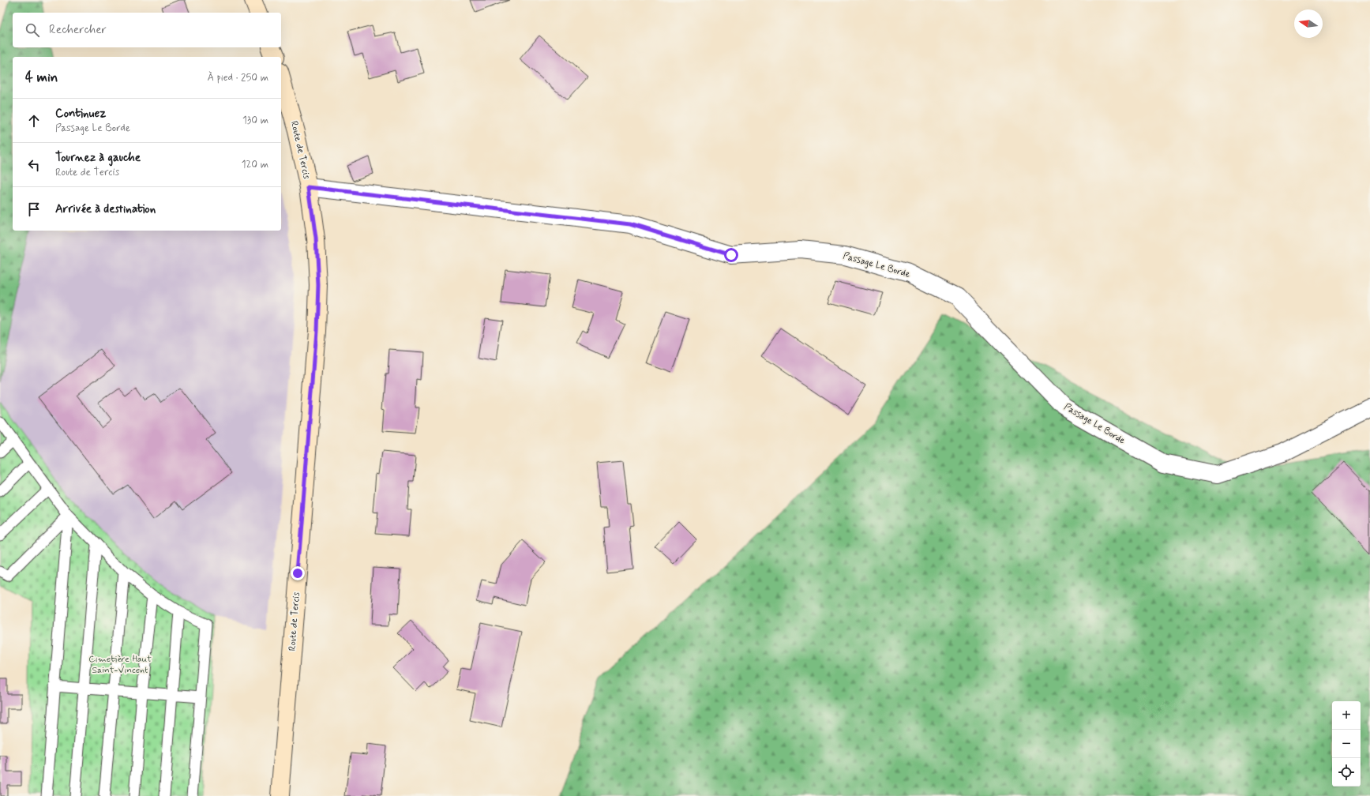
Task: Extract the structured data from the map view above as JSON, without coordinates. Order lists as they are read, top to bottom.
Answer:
{
  "streets": {
    "main road": ["Route de Tercis"],
    "street": ["Passage Le Borde"]
  },
  "crossings": [
    ["Route de Tercis", "Passage Le Borde"]
  ],
  "parks": ["Cimetière Haut Saint-Vincent"],
  "north": "left",
  "page": {
    "search": "Rechercher",
    "heading": ["4 min", "À pied · 250 m"],
    "list": [
      ["Continuez", "Passage Le Borde", "130 m"],
      ["Tournez à gauche", "Route de Tercis", "120 m"],
      "Arrivée à destination"
    ],
    "map_buttons": ["+", "−"]
  }
}
